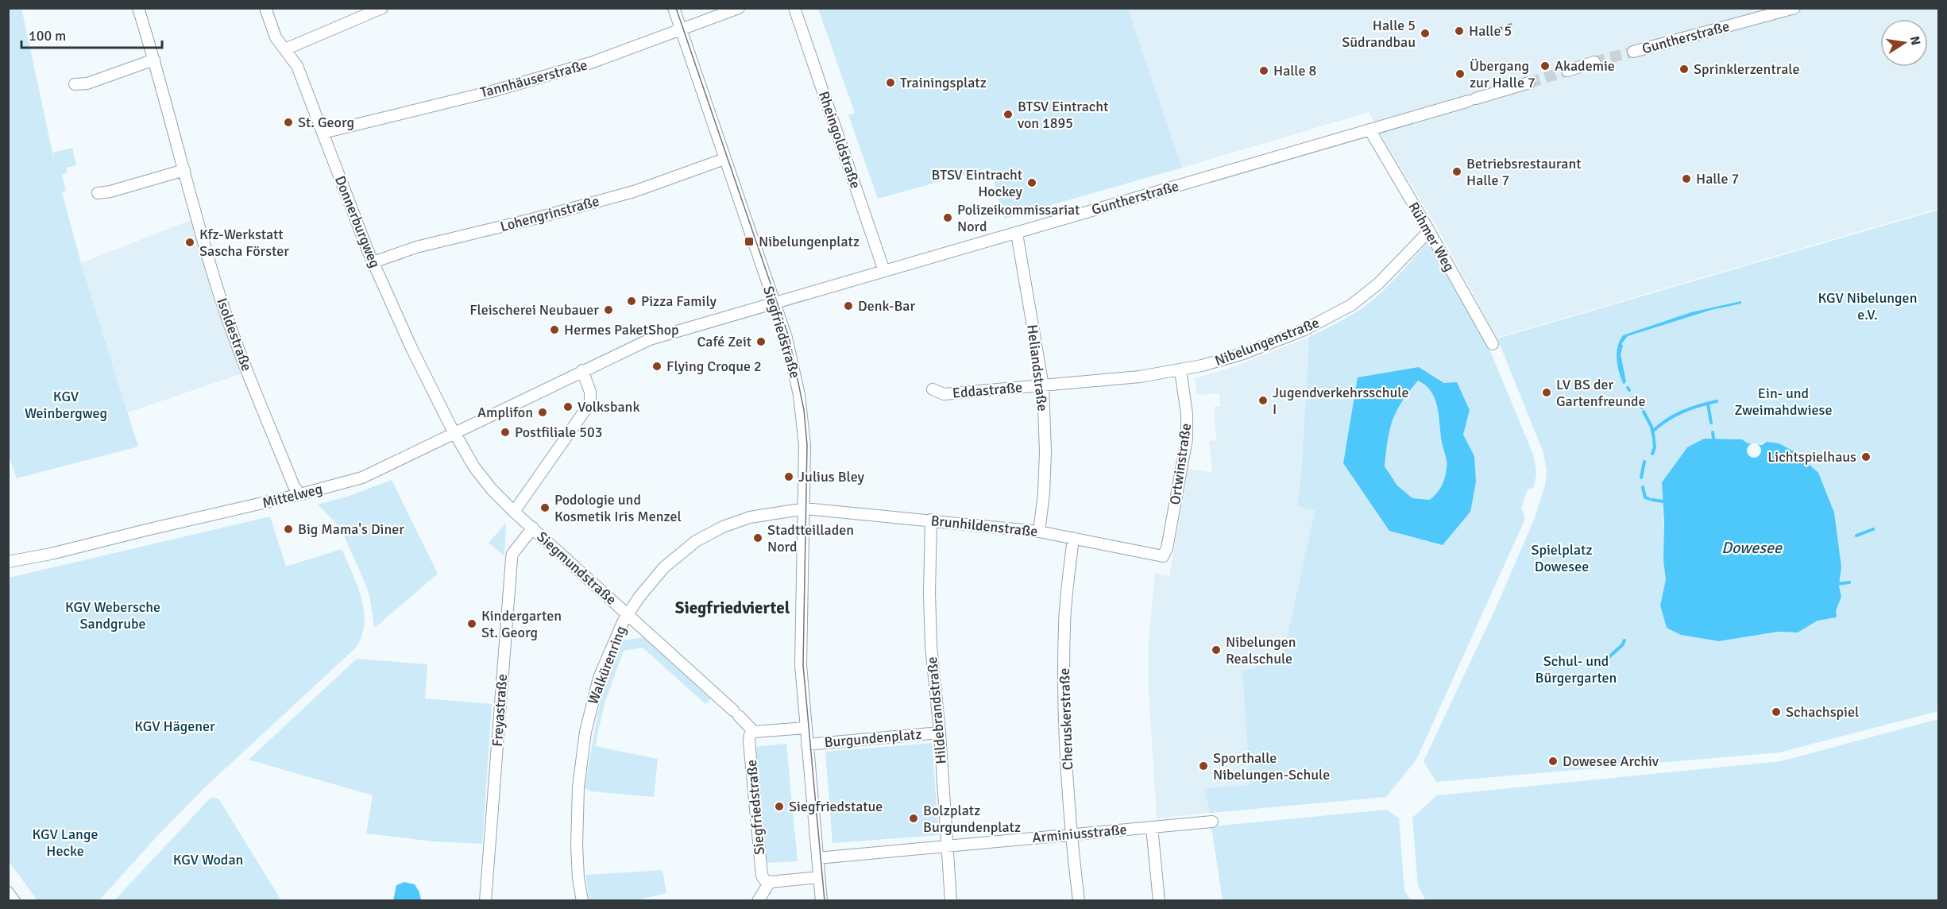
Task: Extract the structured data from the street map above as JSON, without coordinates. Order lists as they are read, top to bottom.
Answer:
{
  "streets": {
    "street": [
      "Guntherstraße",
      "Tannhäuserstraße",
      "Rheingoldstraße",
      "Lohengrinstraße",
      "Donnerburgweg",
      "Rühmer Weg",
      "Siegfriedstraße",
      "Isoldestraße",
      "Nibelungenstraße",
      "Heliandstraße",
      "Eddastraße",
      "Ortwinstraße",
      "Mittelweg",
      "Brunhildenstraße",
      "Siegmundstraße",
      "Walkürenring",
      "Freyastraße",
      "Hildebrandstraße",
      "Cheruskerstraße",
      "Burgundenplatz",
      "Arminiusstraße"
    ]
  },
  "crossings": [
    ["Guntherstraße", "Rheingoldstraße"],
    ["Guntherstraße", "Rühmer Weg"],
    ["Guntherstraße", "Siegfriedstraße"],
    ["Guntherstraße", "Heliandstraße"],
    ["Tannhäuserstraße", "Donnerburgweg"],
    ["Tannhäuserstraße", "Siegfriedstraße"],
    ["Lohengrinstraße", "Donnerburgweg"],
    ["Lohengrinstraße", "Siegfriedstraße"],
    ["Donnerburgweg", "Mittelweg"],
    ["Donnerburgweg", "Siegmundstraße"],
    ["Rühmer Weg", "Nibelungenstraße"],
    ["Siegfriedstraße", "Brunhildenstraße"],
    ["Siegfriedstraße", "Siegmundstraße"],
    ["Siegfriedstraße", "Walkürenring"],
    ["Siegfriedstraße", "Burgundenplatz"],
    ["Isoldestraße", "Mittelweg"],
    ["Nibelungenstraße", "Heliandstraße"],
    ["Nibelungenstraße", "Eddastraße"],
    ["Nibelungenstraße", "Ortwinstraße"],
    ["Heliandstraße", "Eddastraße"],
    ["Heliandstraße", "Brunhildenstraße"],
    ["Ortwinstraße", "Brunhildenstraße"],
    ["Mittelweg", "Siegmundstraße"],
    ["Brunhildenstraße", "Walkürenring"],
    ["Brunhildenstraße", "Hildebrandstraße"],
    ["Brunhildenstraße", "Cheruskerstraße"],
    ["Siegmundstraße", "Walkürenring"],
    ["Siegmundstraße", "Freyastraße"],
    ["Hildebrandstraße", "Burgundenplatz"],
    ["Hildebrandstraße", "Arminiusstraße"],
    ["Cheruskerstraße", "Arminiusstraße"]
  ],
  "districts": ["Siegfriedviertel"],
  "water": ["Dowesee"],
  "parks": [
    "KGV Nibelungen e.V.",
    "Ein- und Zweimahdwiese",
    "KGV Weinbergweg",
    "Spielplatz Dowesee",
    "KGV Webersche Sandgrube",
    "Schul- und Bürgergarten",
    "KGV Hägener",
    "KGV Lange Hecke",
    "KGV Wodan"
  ],
  "places": {
    "other": [
      "Halle 5",
      "Halle 5 Südrandbau",
      "Akademie",
      "Sprinklerzentrale",
      "Halle 8",
      "Übergang zur Halle 7",
      "Trainingsplatz",
      "BTSV Eintracht von 1895",
      "St. Georg",
      "Betriebsrestaurant Halle 7",
      "Halle 7",
      "BTSV Eintracht Hockey",
      "Polizeikommissariat Nord",
      "Kfz-Werkstatt Sascha Förster",
      "Pizza Family",
      "Denk-Bar",
      "Fleischerei Neubauer",
      "Hermes PaketShop",
      "Café Zeit",
      "Flying Croque 2",
      "LV BS der Gartenfreunde",
      "Jugendverkehrsschule I",
      "Volksbank",
      "Amplifon",
      "Postfiliale 503",
      "Lichtspielhaus",
      "Julius Bley",
      "Podologie und Kosmetik Iris Menzel",
      "Big Mama's Diner",
      "Stadtteilladen Nord",
      "Kindergarten St. Georg",
      "Nibelungen Realschule",
      "Schachspiel",
      "Dowesee Archiv",
      "Sporthalle Nibelungen-Schule",
      "Siegfriedstatue",
      "Bolzplatz Burgundenplatz"
    ],
    "transit": ["Nibelungenplatz"]
  },
  "scale_bar": "100 m",
  "north": "right"
}
